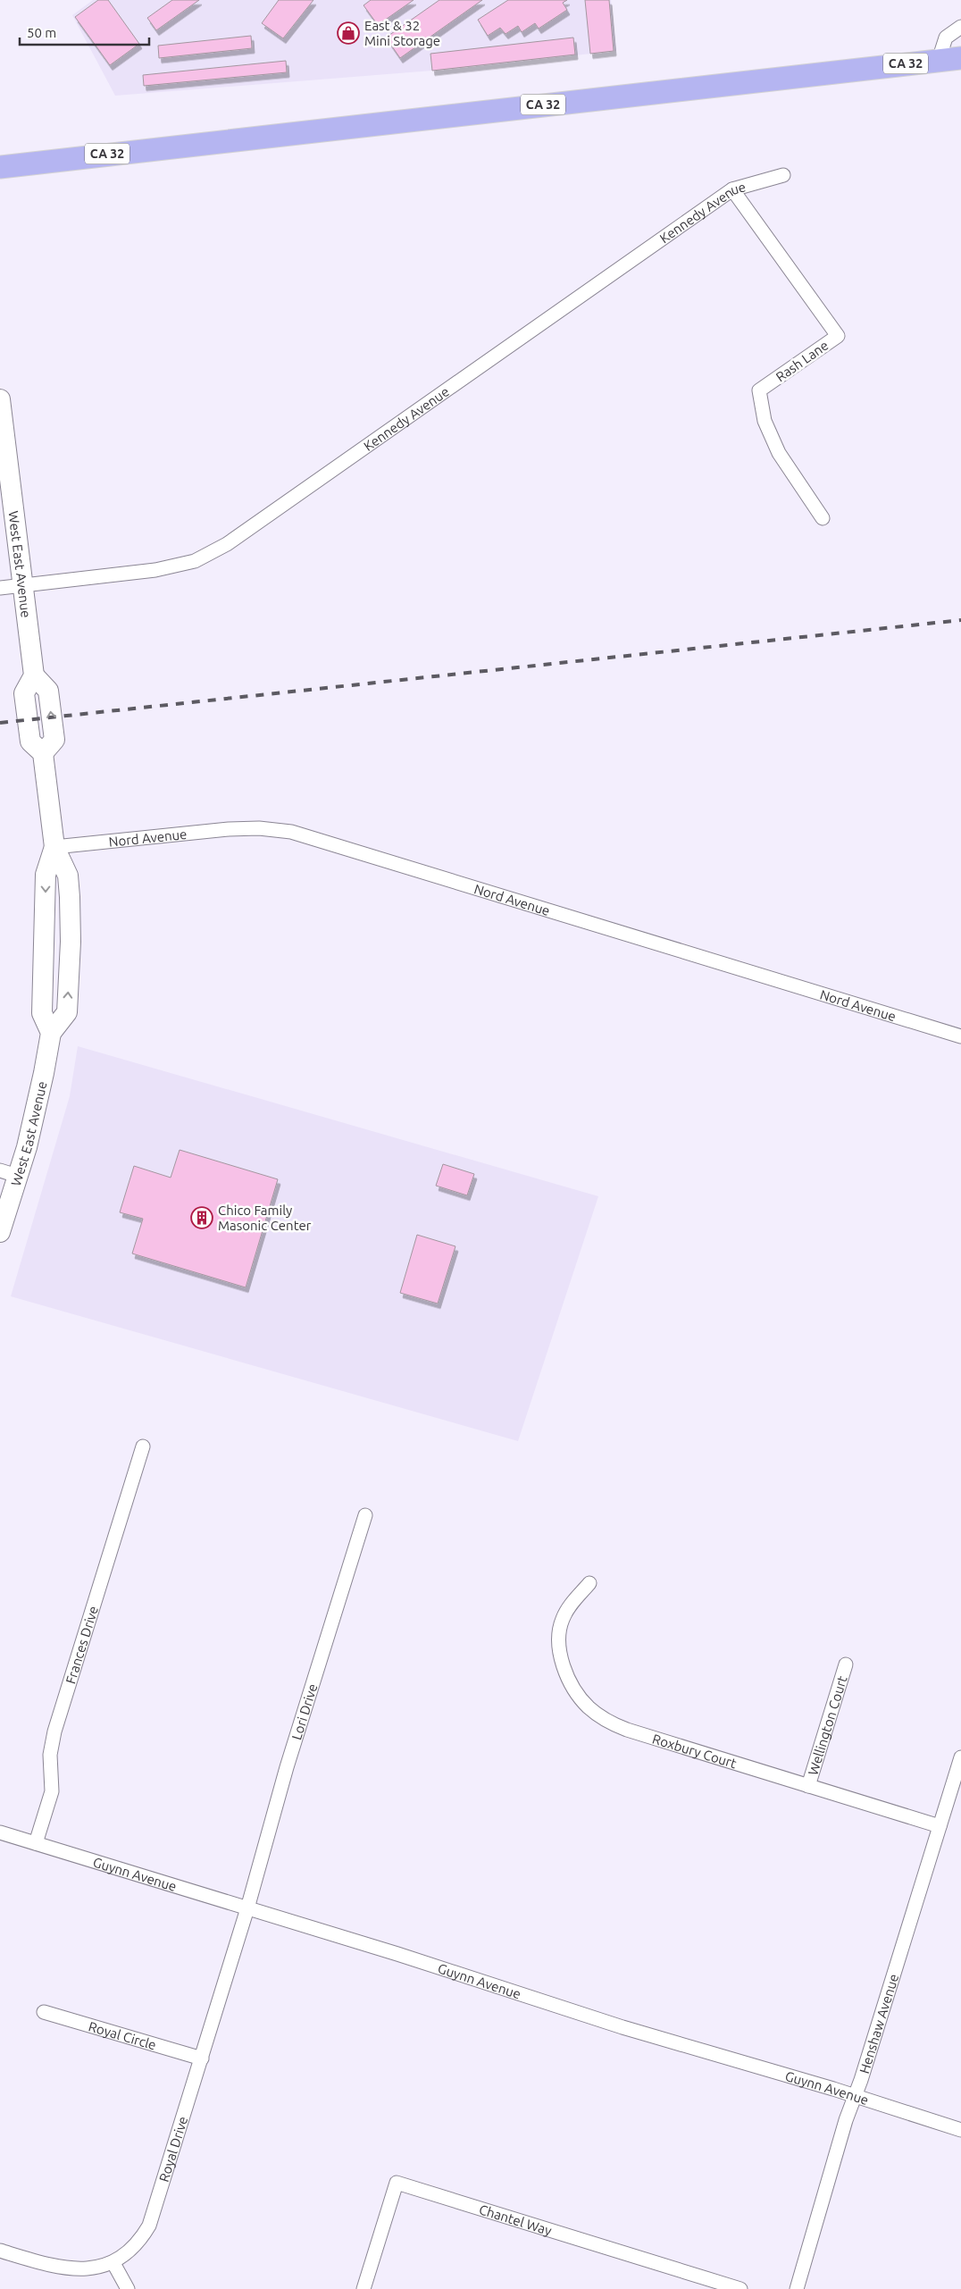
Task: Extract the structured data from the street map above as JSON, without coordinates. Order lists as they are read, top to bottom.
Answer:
{
  "streets": {
    "main road": ["CA 32", "West East Avenue"],
    "street": [
      "Kennedy Avenue",
      "Rash Lane",
      "Nord Avenue",
      "Frances Drive",
      "Lori Drive",
      "Wellington Court",
      "Roxbury Court",
      "Guynn Avenue",
      "Henshaw Avenue",
      "Royal Circle",
      "Royal Drive",
      "Chantel Way"
    ]
  },
  "crossings": [
    ["Kennedy Avenue", "Rash Lane"],
    ["Kennedy Avenue", "West East Avenue"],
    ["West East Avenue", "Nord Avenue"],
    ["Frances Drive", "Guynn Avenue"],
    ["Lori Drive", "Guynn Avenue"],
    ["Lori Drive", "Royal Drive"],
    ["Wellington Court", "Roxbury Court"],
    ["Roxbury Court", "Henshaw Avenue"],
    ["Guynn Avenue", "Henshaw Avenue"],
    ["Guynn Avenue", "Royal Drive"],
    ["Royal Circle", "Royal Drive"]
  ],
  "places": {
    "shop": ["East & 32 Mini Storage"],
    "building": ["Chico Family Masonic Center"]
  },
  "scale_bar": "50 m"
}
